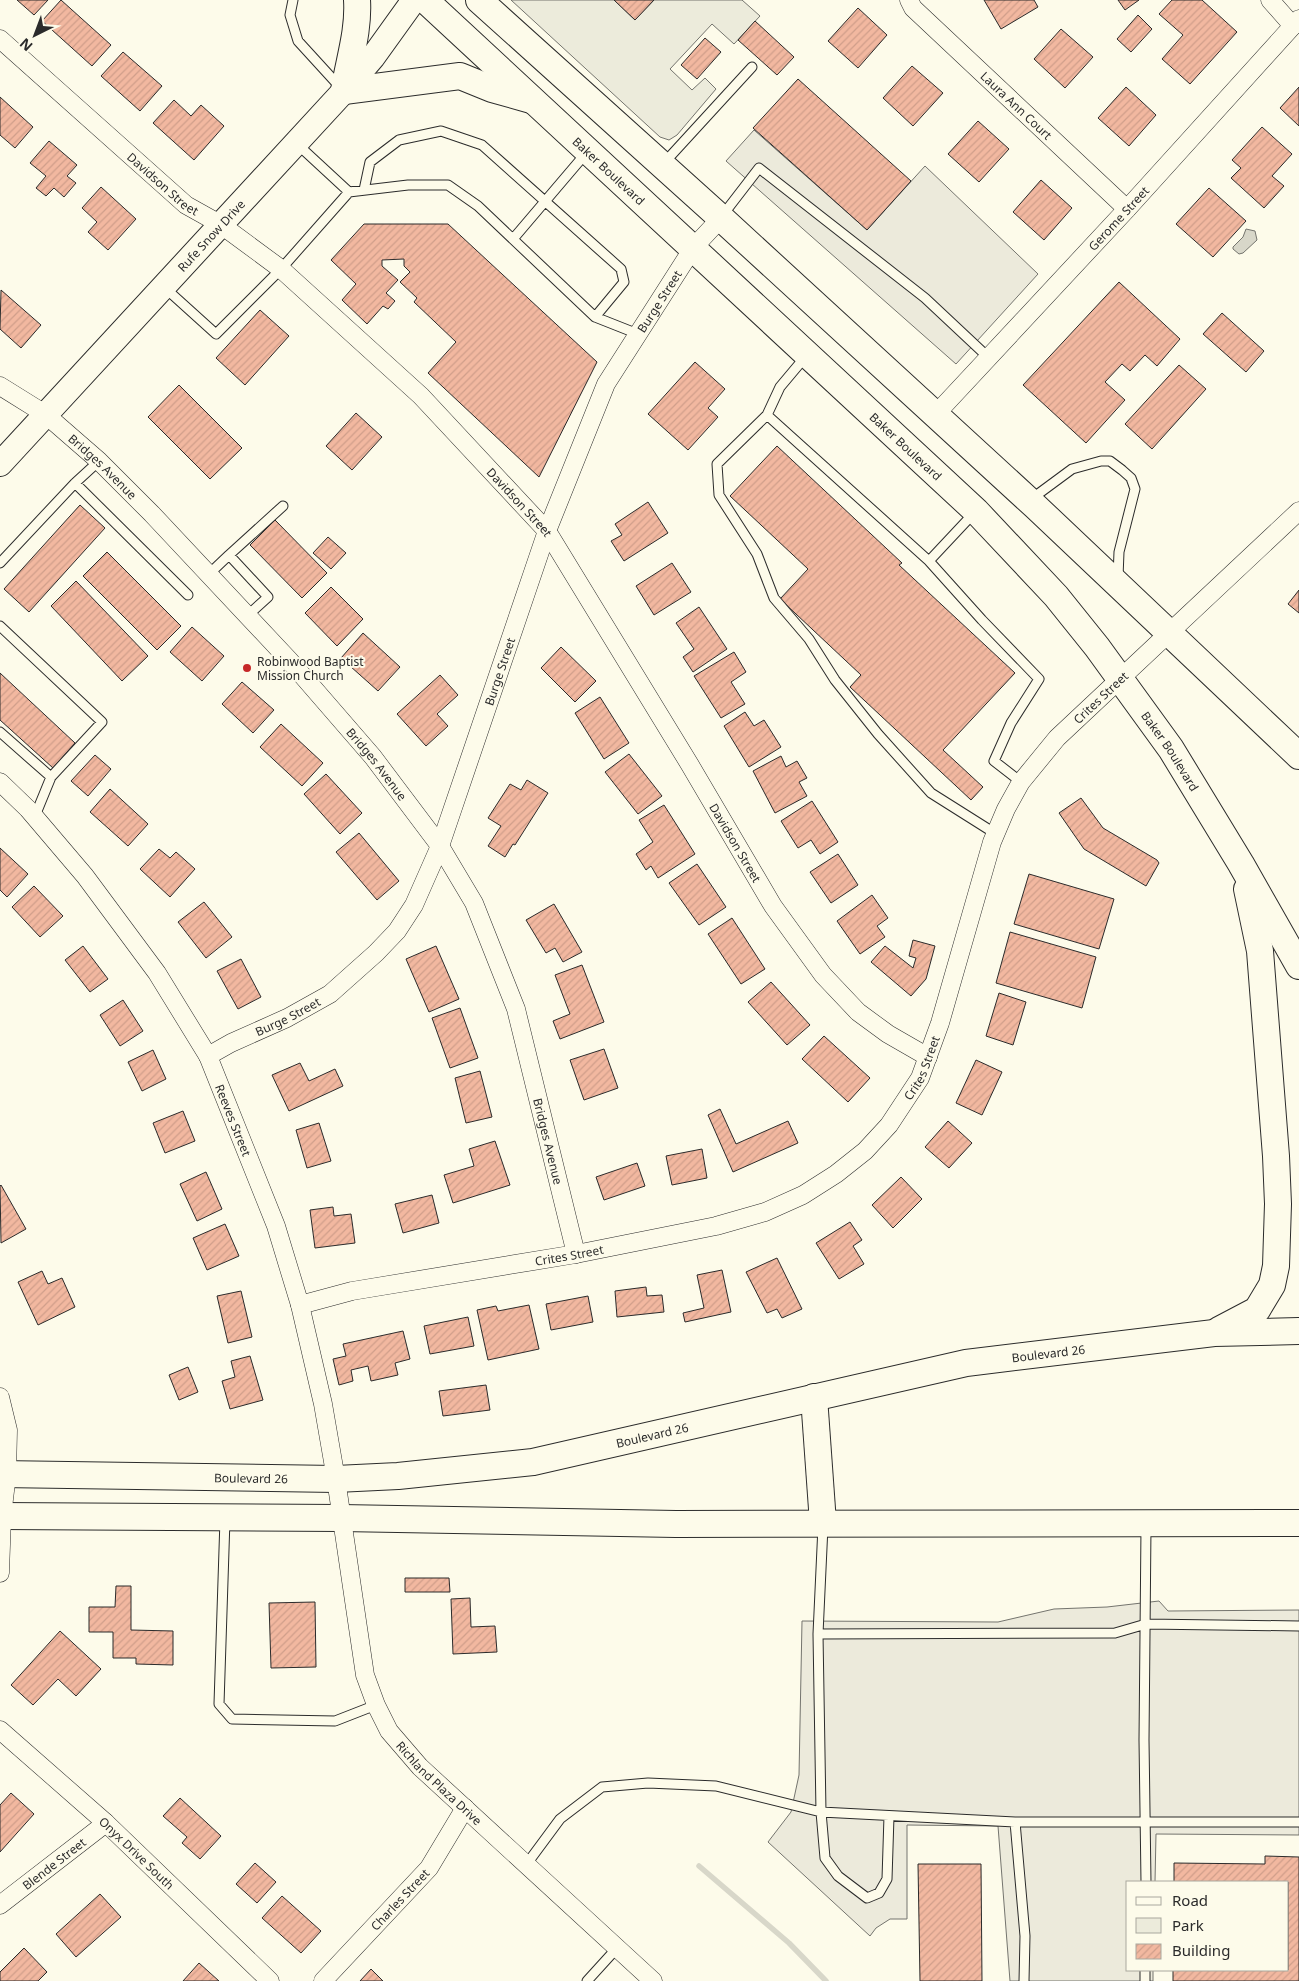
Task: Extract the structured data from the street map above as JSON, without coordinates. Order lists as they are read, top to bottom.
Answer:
{
  "streets": {
    "main road": ["Baker Boulevard", "Rufe Snow Drive", "Boulevard 26"],
    "street": [
      "Laura Ann Court",
      "Davidson Street",
      "Gerome Street",
      "Burge Street",
      "Bridges Avenue",
      "Crites Street",
      "Reeves Street",
      "Richland Plaza Drive",
      "Onyx Drive South",
      "Blende Street",
      "Charles Street"
    ]
  },
  "crossings": [
    ["Laura Ann Court", "Gerome Street"],
    ["Baker Boulevard", "Burge Street"],
    ["Baker Boulevard", "Crites Street"],
    ["Davidson Street", "Rufe Snow Drive"],
    ["Davidson Street", "Burge Street"],
    ["Davidson Street", "Crites Street"],
    ["Rufe Snow Drive", "Bridges Avenue"],
    ["Burge Street", "Bridges Avenue"],
    ["Burge Street", "Reeves Street"],
    ["Bridges Avenue", "Crites Street"],
    ["Crites Street", "Reeves Street"],
    ["Reeves Street", "Boulevard 26"],
    ["Reeves Street", "Richland Plaza Drive"],
    ["Richland Plaza Drive", "Charles Street"],
    ["Onyx Drive South", "Blende Street"]
  ],
  "places": ["Robinwood Baptist Mission Church"],
  "legend": ["Road", "Park", "Building"],
  "north": "bottom left"
}
